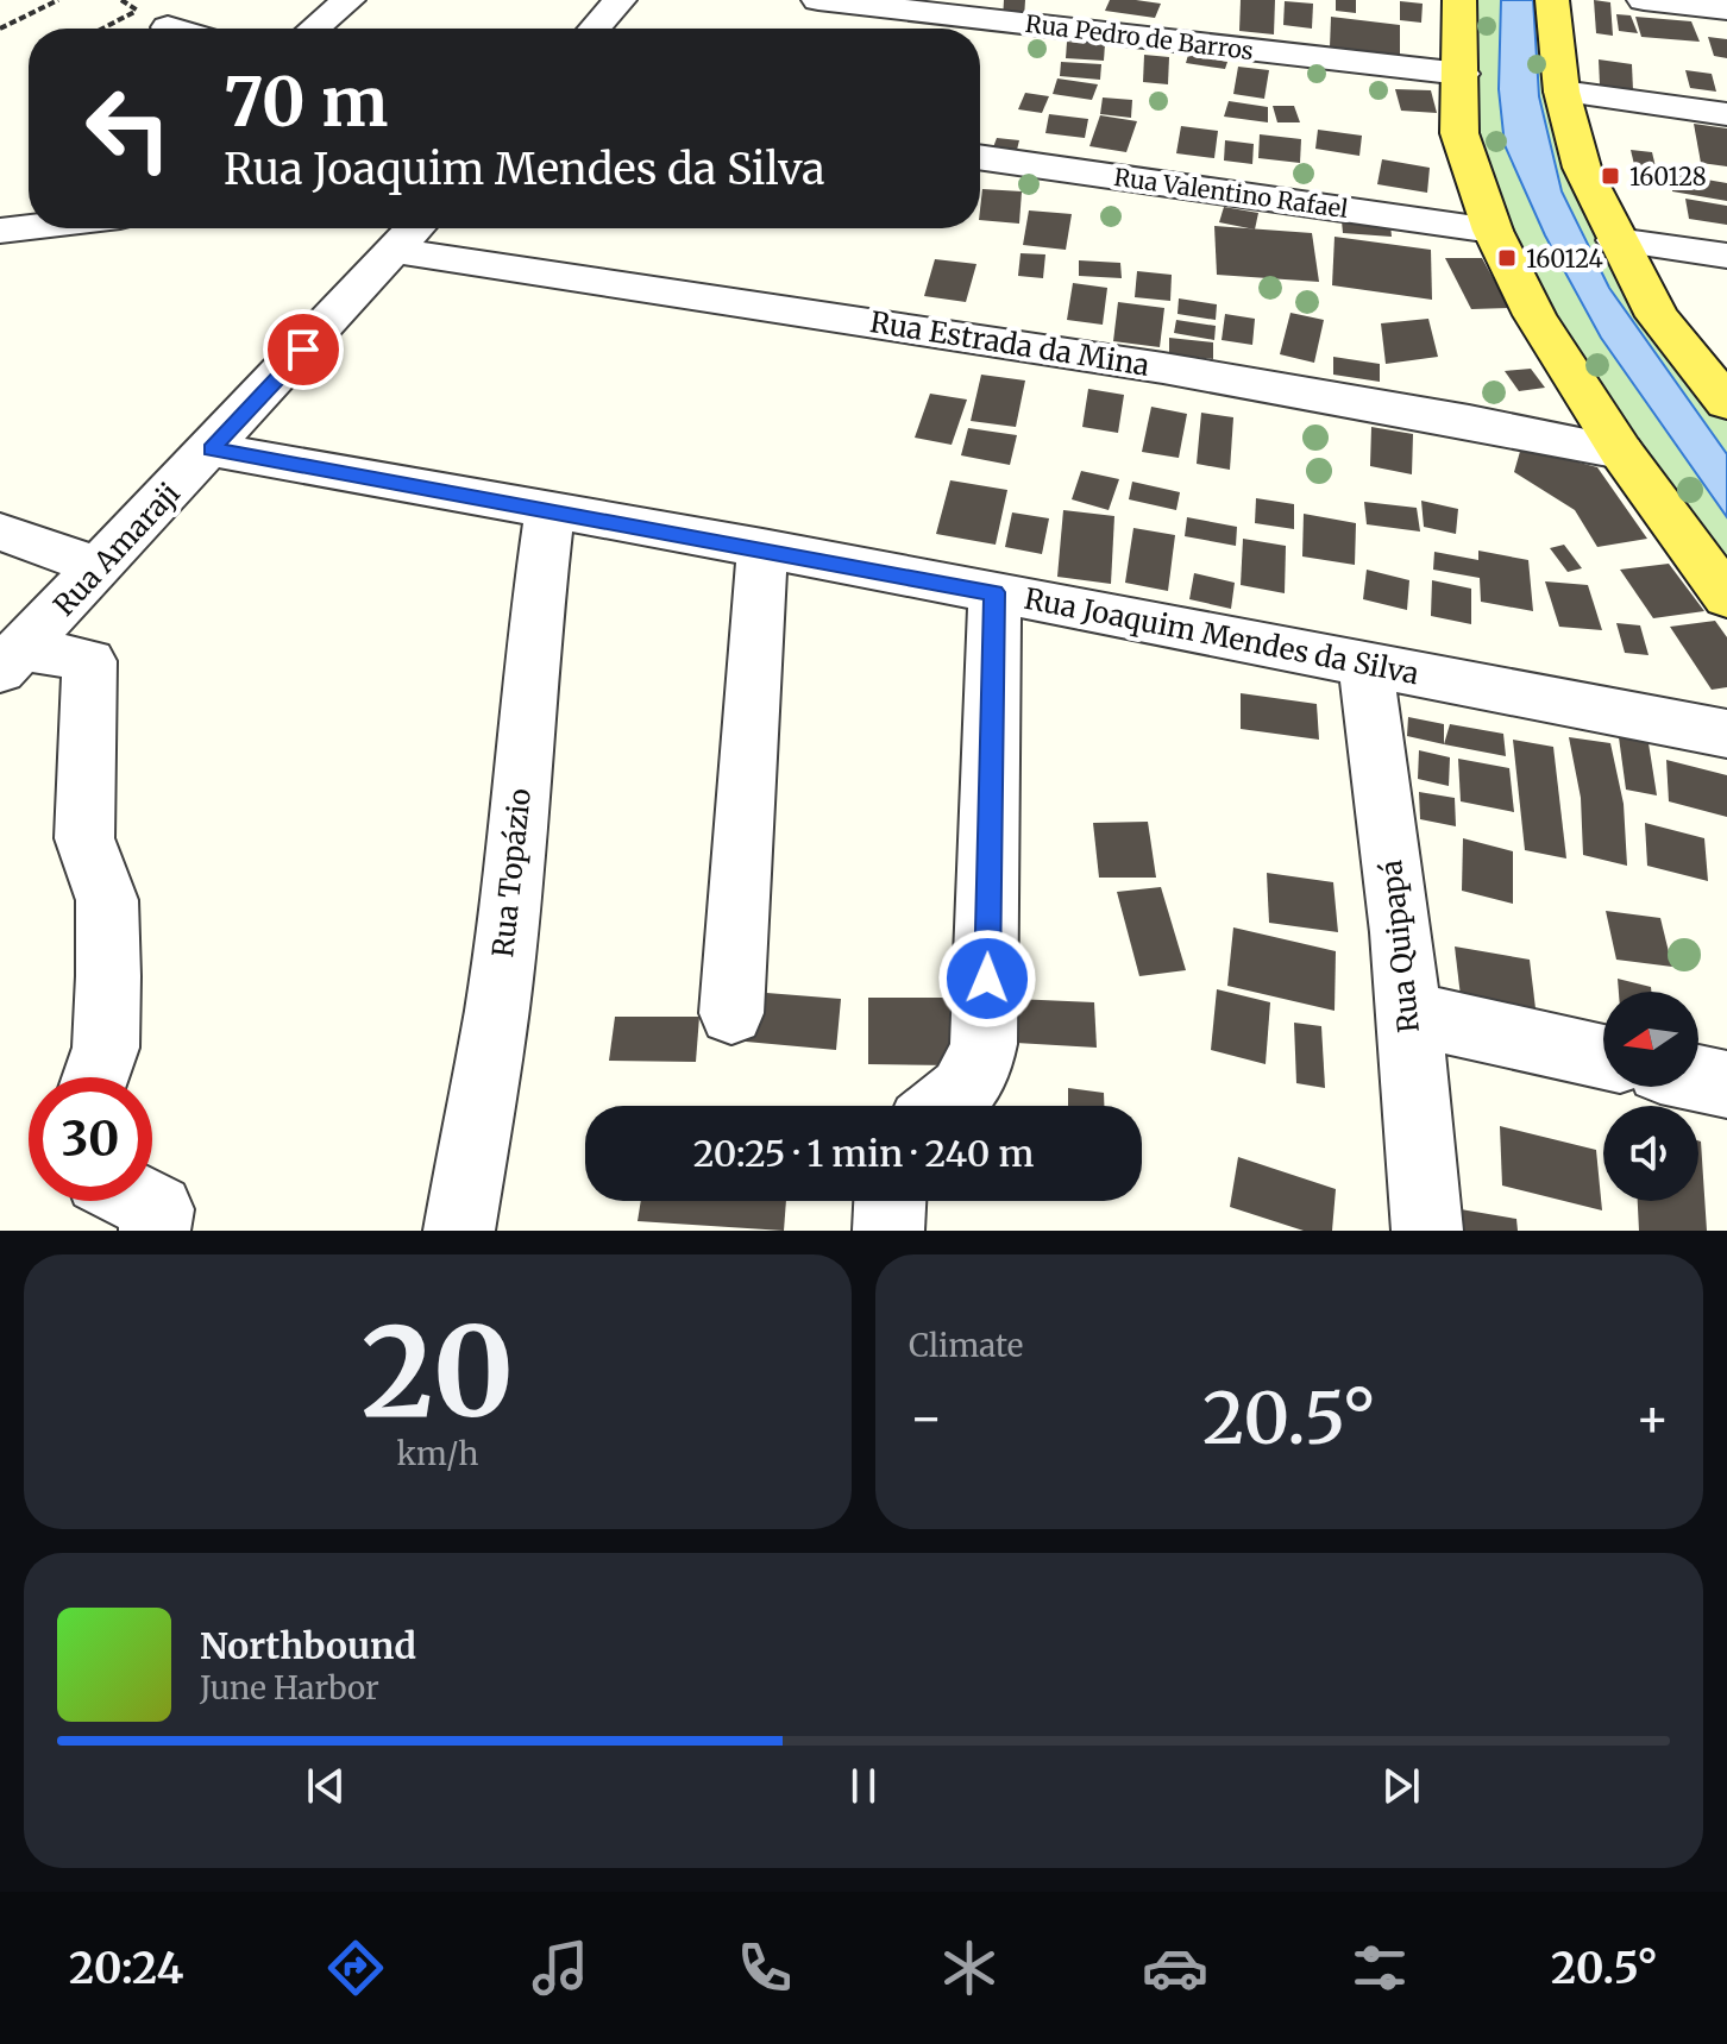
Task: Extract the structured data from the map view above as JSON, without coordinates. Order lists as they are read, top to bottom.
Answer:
{
  "streets": {
    "street": [
      "Rua Pedro de Barros",
      "Rua Valentino Rafael",
      "Rua Estrada da Mina",
      "Rua Amaraji",
      "Rua Joaquim Mendes da Silva",
      "Rua Topázio",
      "Rua Quipapá"
    ]
  },
  "crossings": [
    ["Rua Estrada da Mina", "Rua Amaraji"],
    ["Rua Amaraji", "Rua Joaquim Mendes da Silva"],
    ["Rua Joaquim Mendes da Silva", "Rua Topázio"],
    ["Rua Joaquim Mendes da Silva", "Rua Quipapá"]
  ],
  "places": {
    "transit": ["160128", "160124"]
  },
  "north": "left",
  "page": {
    "turn": ["70 m", "Rua Joaquim Mendes da Silva"],
    "limit": "30",
    "trip": "20:25 · 1 min · 240 m",
    "tile": [
      ["20", "km/h"],
      "Climate"
    ],
    "heat": ["−", "20.5°", "+"],
    "song": ["Northbound", "June Harbor"],
    "tabs": ["20:24", "20.5°"]
  }
}
